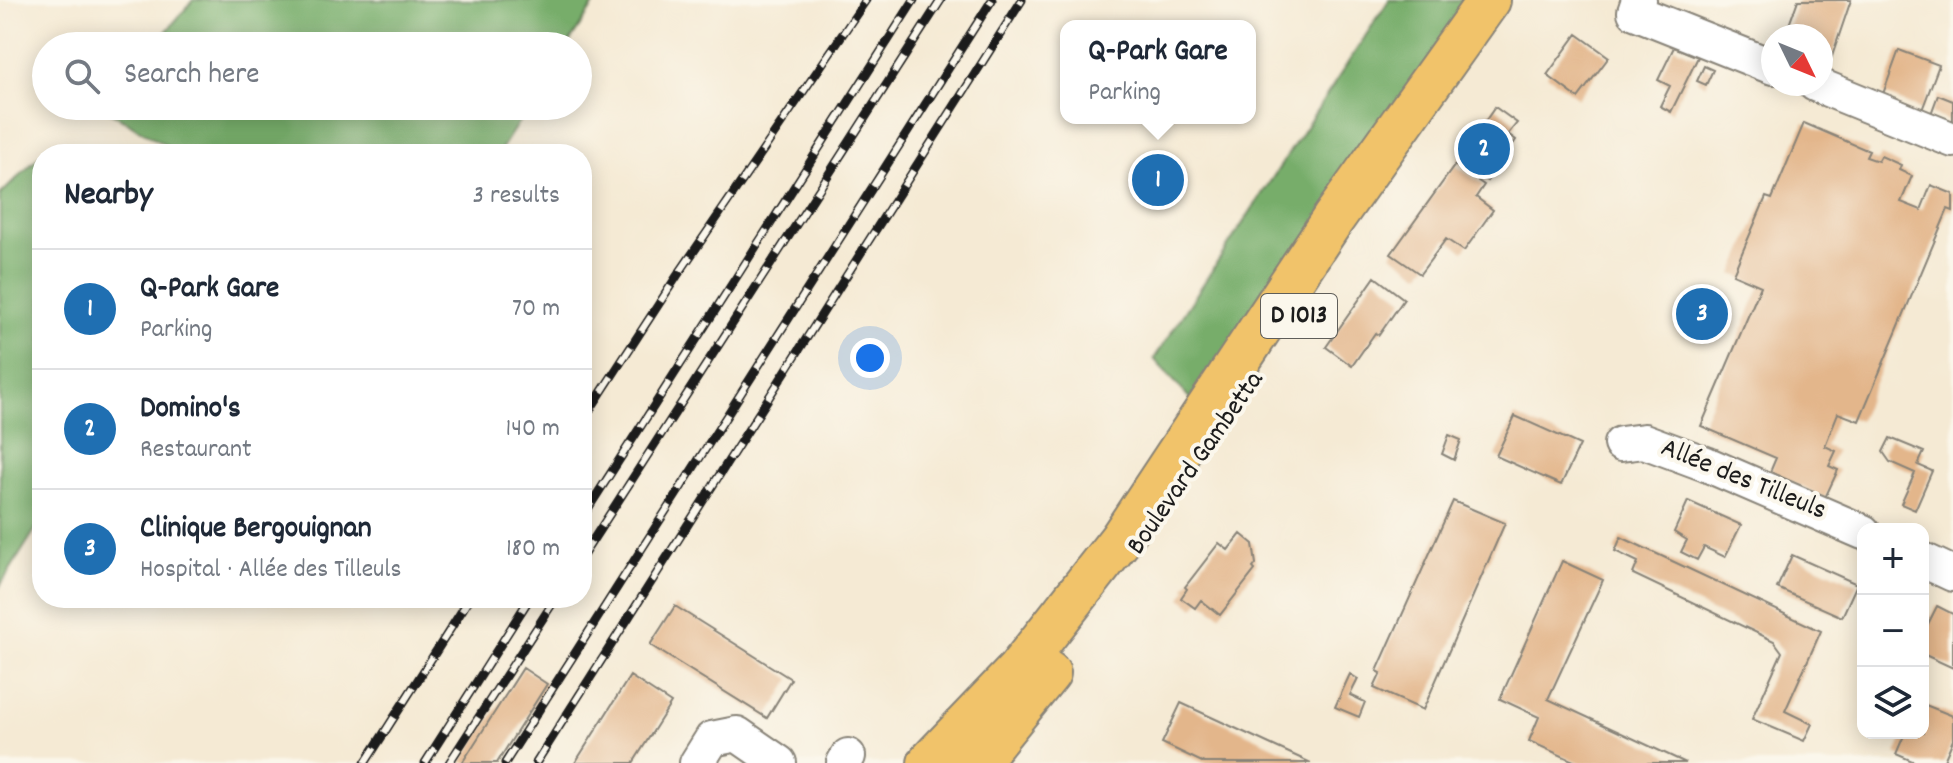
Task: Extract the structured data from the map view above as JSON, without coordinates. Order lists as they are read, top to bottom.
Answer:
{
  "streets": {
    "main road": ["D 1013", "Boulevard Gambetta"],
    "street": ["Allée des Tilleuls"]
  },
  "north": "bottom right",
  "page": {
    "popup": ["Q-Park Gare", "Parking"],
    "search": "Search here",
    "pins": ["2", "1", "3"],
    "heading": ["Nearby", "3 results"],
    "list": [
      {
        "mark": "1",
        "name": "Q-Park Gare",
        "note": "Parking",
        "value": "70 m"
      },
      {
        "mark": "2",
        "name": "Domino's",
        "note": "Restaurant",
        "value": "140 m"
      },
      {
        "mark": "3",
        "name": "Clinique Bergouignan",
        "note": "Hospital · Allée des Tilleuls",
        "value": "180 m"
      }
    ],
    "map_buttons": ["+", "−"]
  }
}
